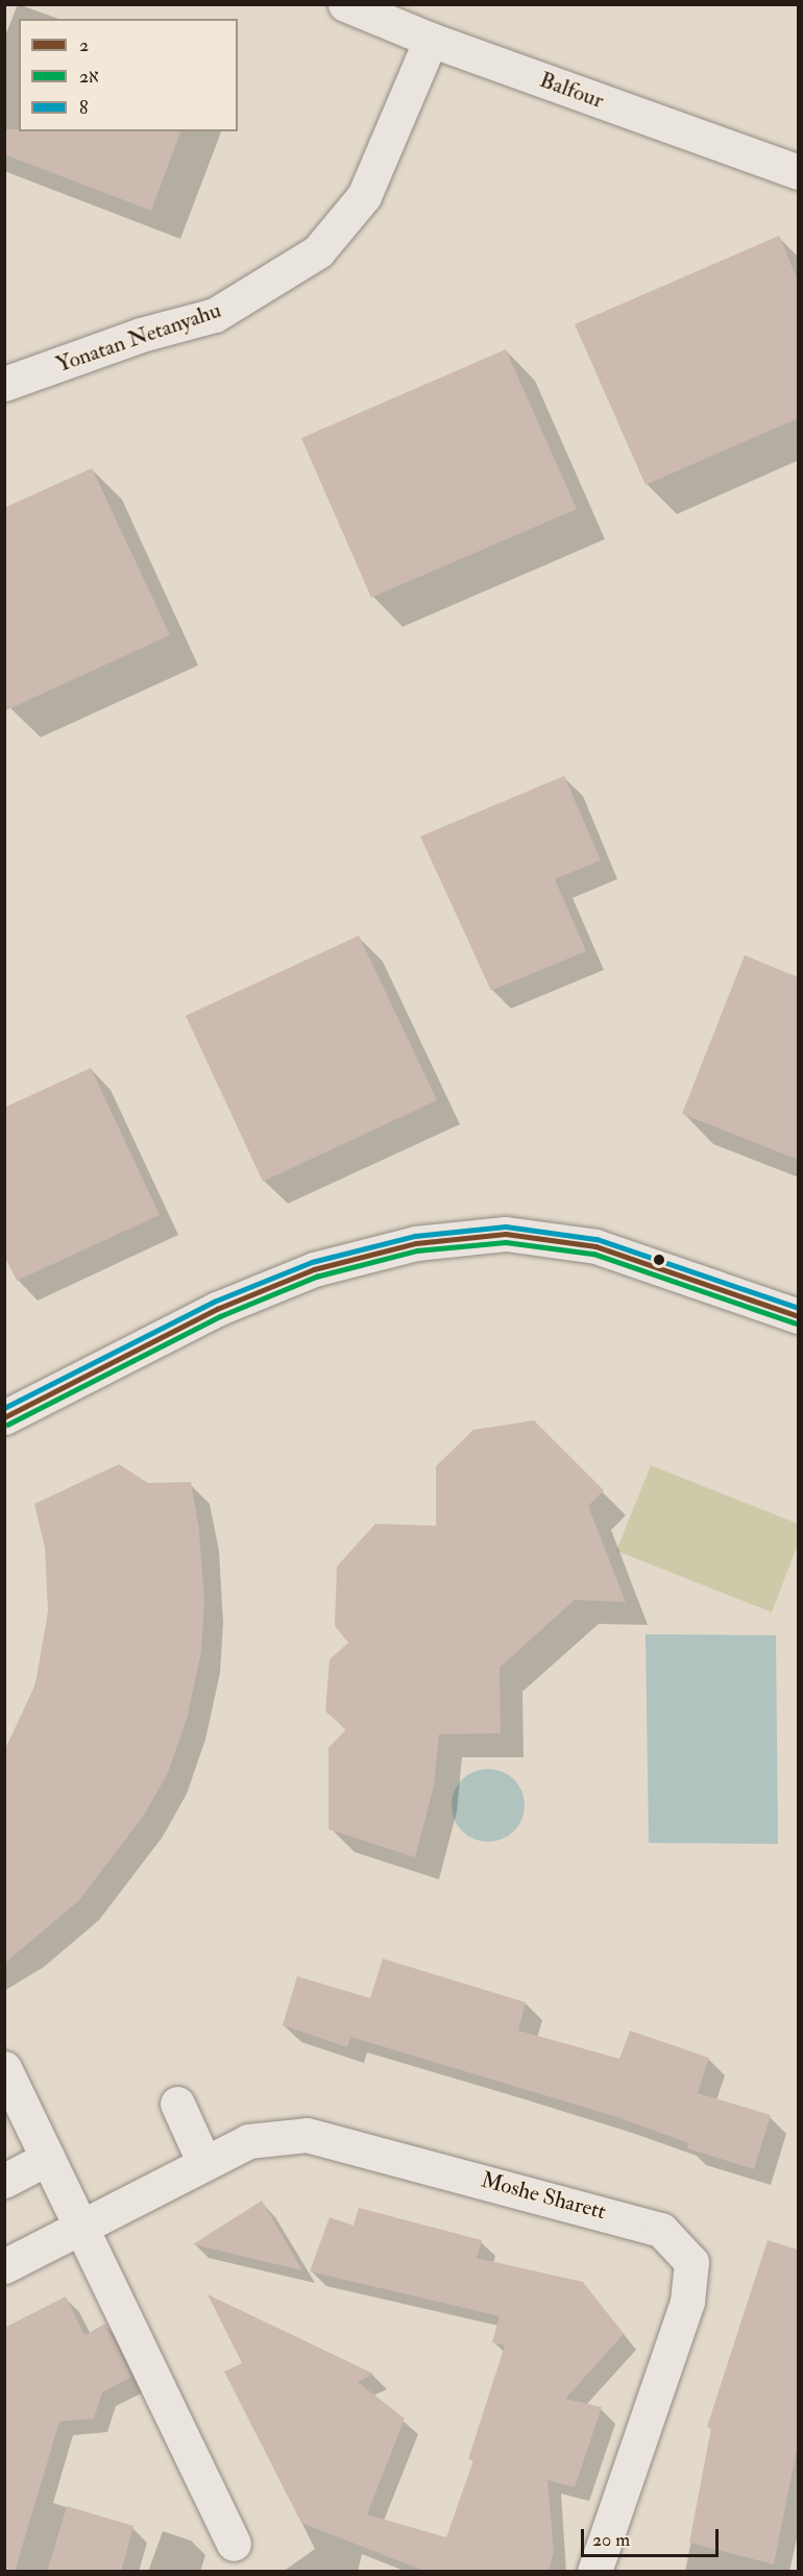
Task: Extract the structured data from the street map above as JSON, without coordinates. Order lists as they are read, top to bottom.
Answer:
{
  "streets": {
    "street": ["Balfour", "Yonatan Netanyahu", "Moshe Sharett"]
  },
  "crossings": [
    ["Balfour", "Yonatan Netanyahu"]
  ],
  "lines": ["transit line 8", "transit line 2", "transit line 2א"],
  "legend": ["2", "2א", "8"],
  "scale_bar": "20 m"
}
